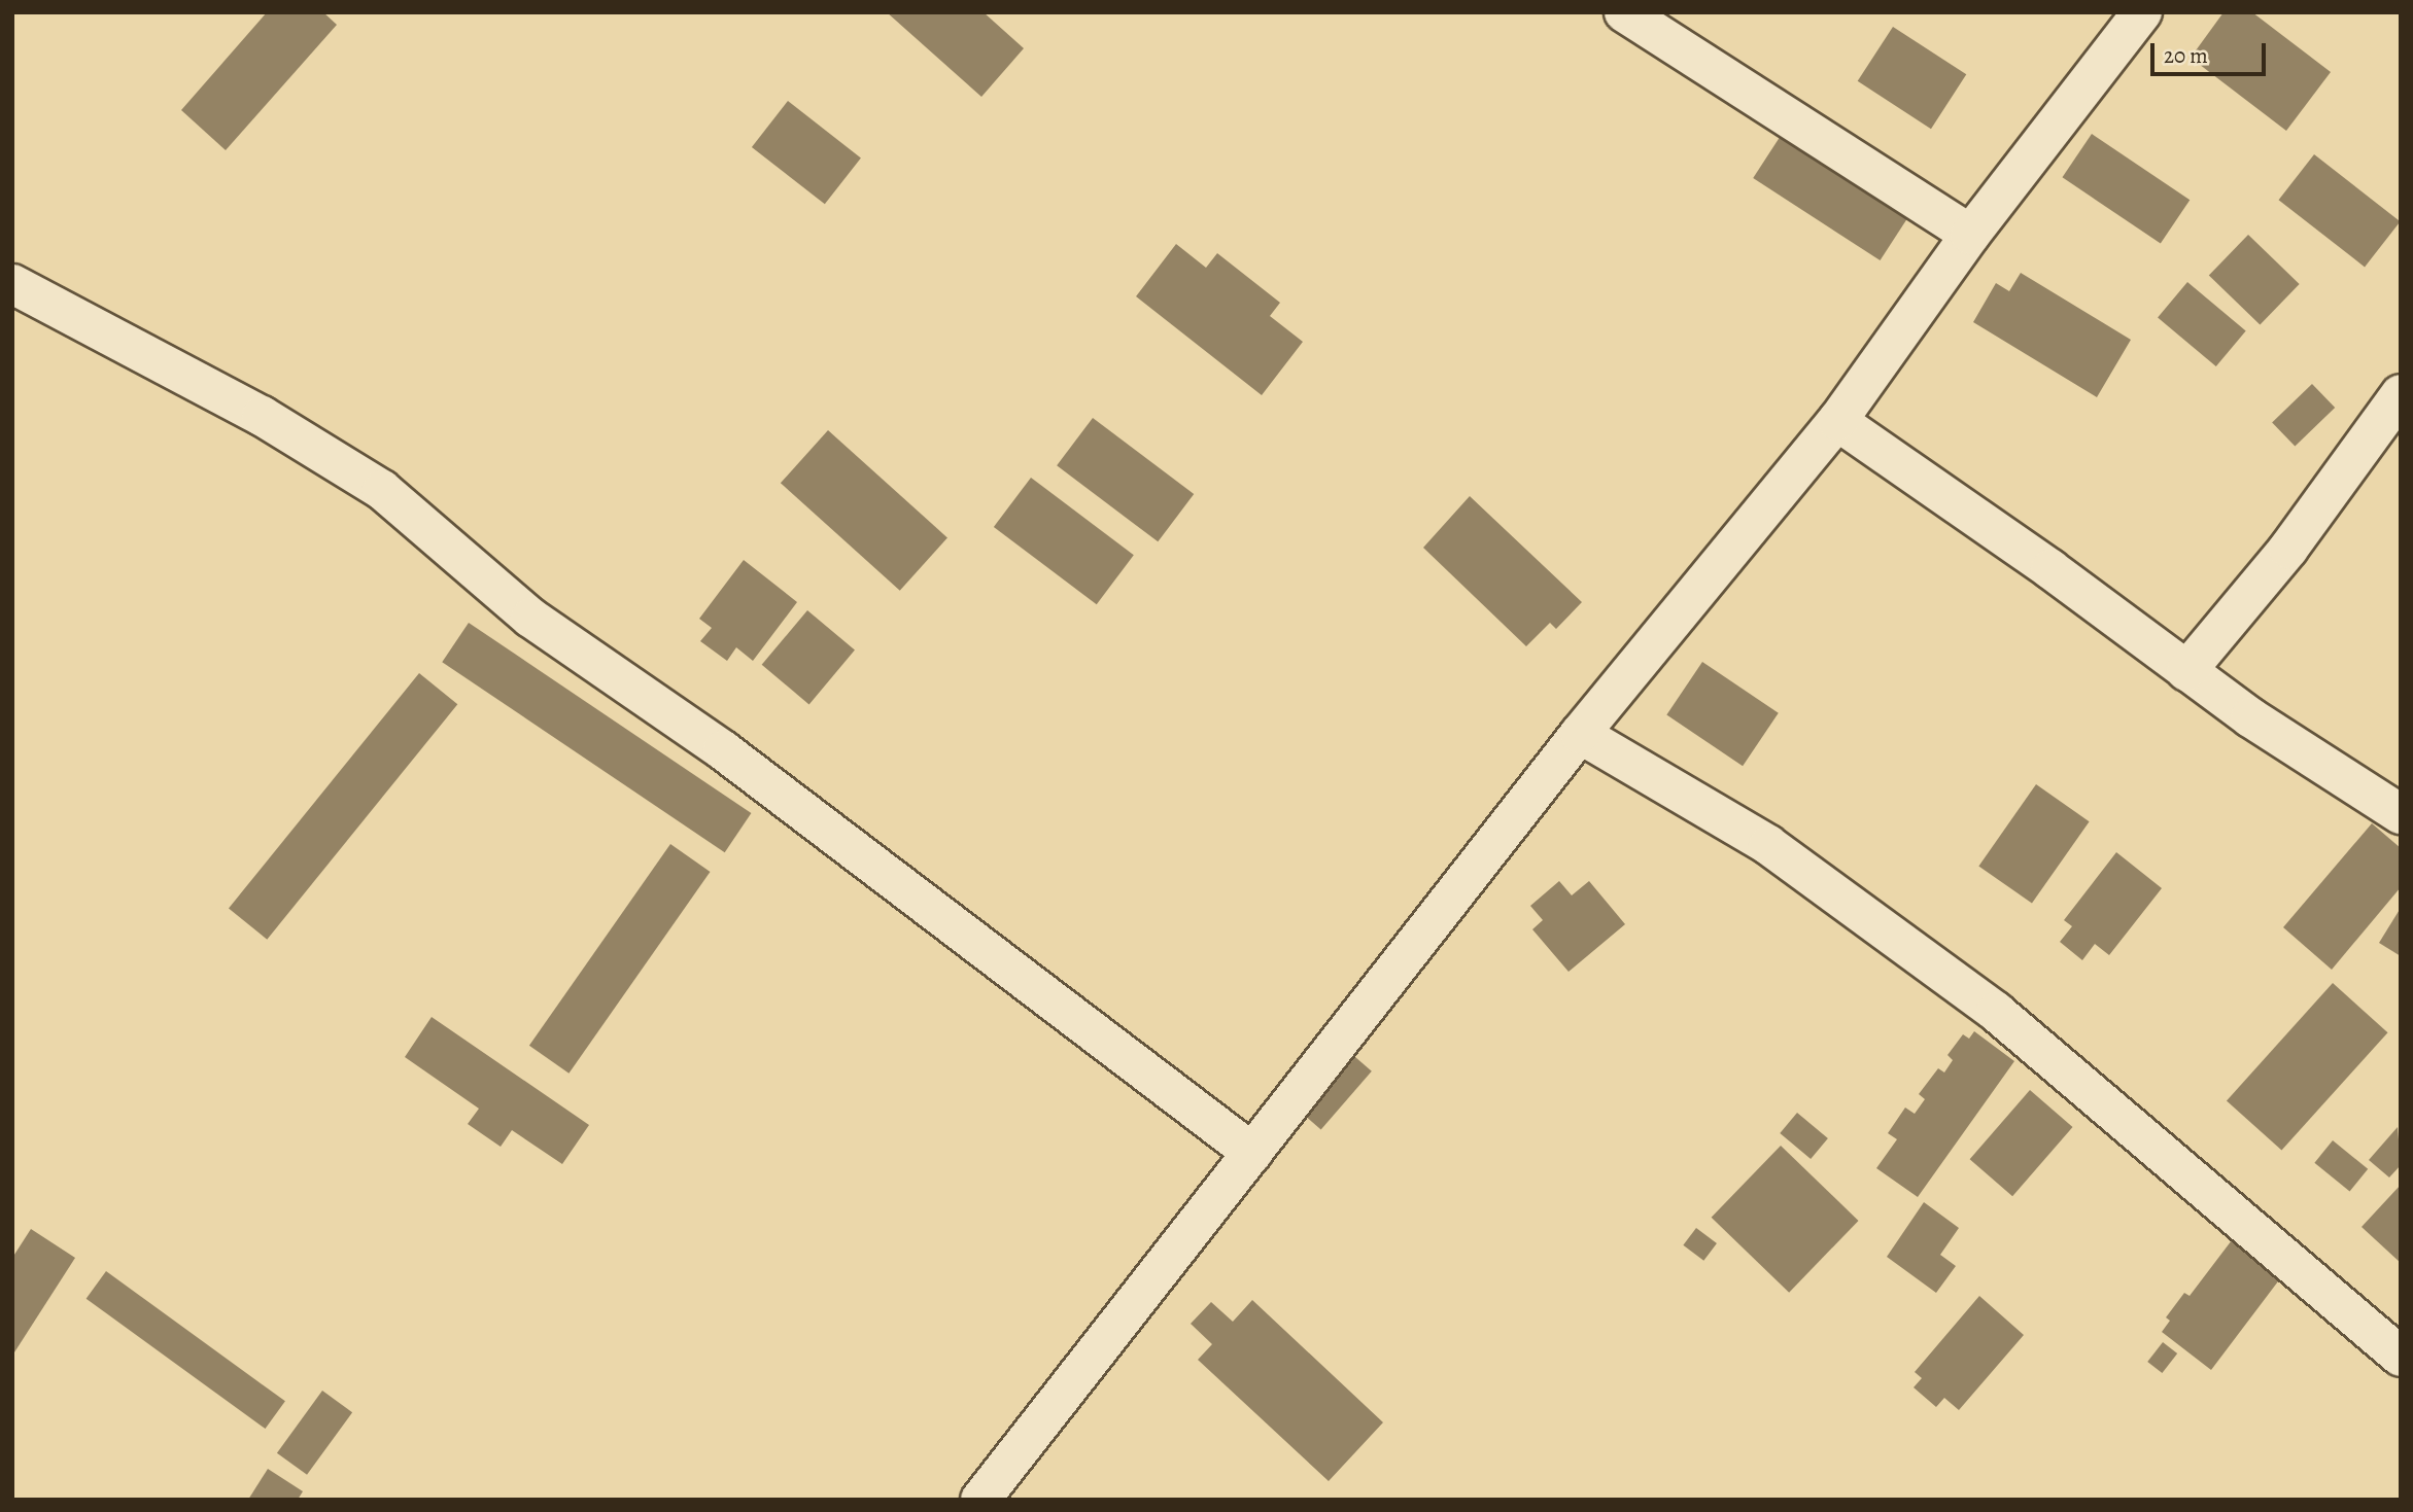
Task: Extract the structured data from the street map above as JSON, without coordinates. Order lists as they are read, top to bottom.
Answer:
{
  "scale_bar": "20 m"
}
